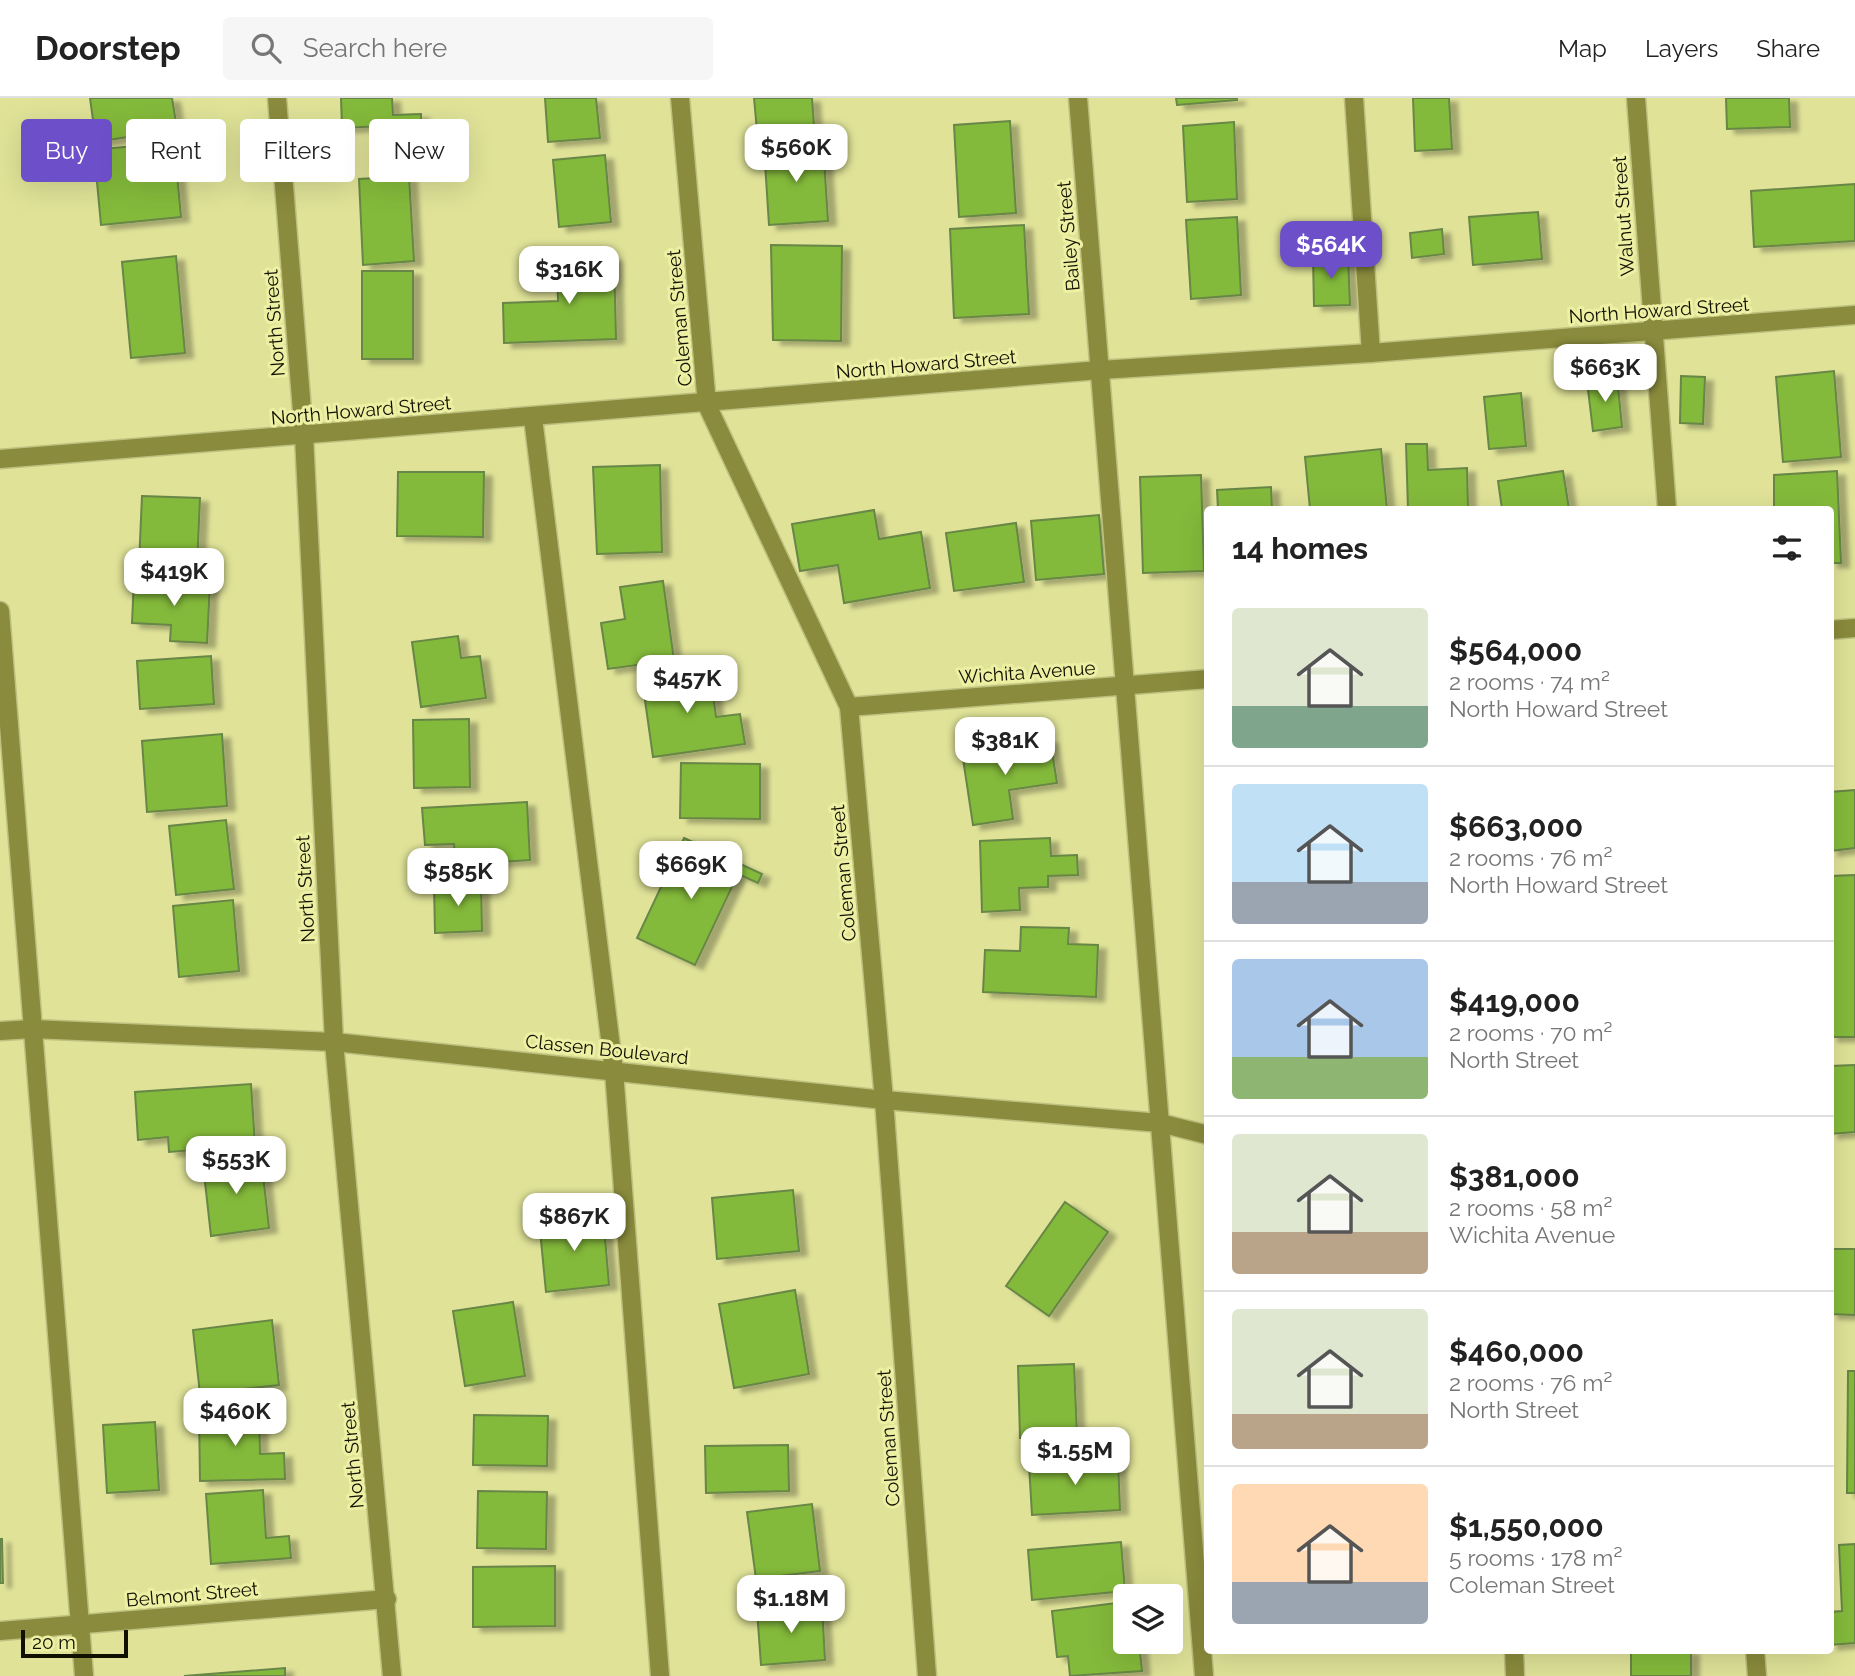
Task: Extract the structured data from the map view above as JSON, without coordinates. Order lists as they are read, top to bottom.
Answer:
{
  "streets": {
    "street": [
      "Walnut Street",
      "Bailey Street",
      "North Howard Street",
      "Coleman Street",
      "North Street",
      "Wichita Avenue",
      "Classen Boulevard",
      "Belmont Street"
    ]
  },
  "crossings": [
    ["Walnut Street", "North Howard Street"],
    ["Bailey Street", "North Howard Street"],
    ["Bailey Street", "Wichita Avenue"],
    ["Bailey Street", "Classen Boulevard"],
    ["North Howard Street", "Coleman Street"],
    ["North Howard Street", "North Street"],
    ["Coleman Street", "Wichita Avenue"],
    ["Coleman Street", "Classen Boulevard"],
    ["North Street", "Classen Boulevard"],
    ["North Street", "Belmont Street"]
  ],
  "scale_bar": "20 m",
  "page": {
    "header": "Doorstep",
    "search": "Search here",
    "nav": ["Map", "Layers", "Share"],
    "chip": [
      "Buy",
      "Rent",
      "Filters",
      "New"
    ],
    "price": [
      "$560K",
      "$564K",
      "$316K",
      "$663K",
      "$419K",
      "$457K",
      "$381K",
      "$669K",
      "$585K",
      "$553K",
      "$867K",
      "$460K",
      "$1.55M",
      "$1.18M"
    ],
    "heading": "14 homes",
    "list": [
      {
        "name": "$564,000",
        "note": "2 rooms · 74 m² · North Howard Street"
      },
      {
        "name": "$663,000",
        "note": "2 rooms · 76 m² · North Howard Street"
      },
      {
        "name": "$419,000",
        "note": "2 rooms · 70 m² · North Street"
      },
      {
        "name": "$381,000",
        "note": "2 rooms · 58 m² · Wichita Avenue"
      },
      {
        "name": "$460,000",
        "note": "2 rooms · 76 m² · North Street"
      },
      {
        "name": "$1,550,000",
        "note": "5 rooms · 178 m² · Coleman Street"
      }
    ],
    "scale": "20 m"
  }
}
